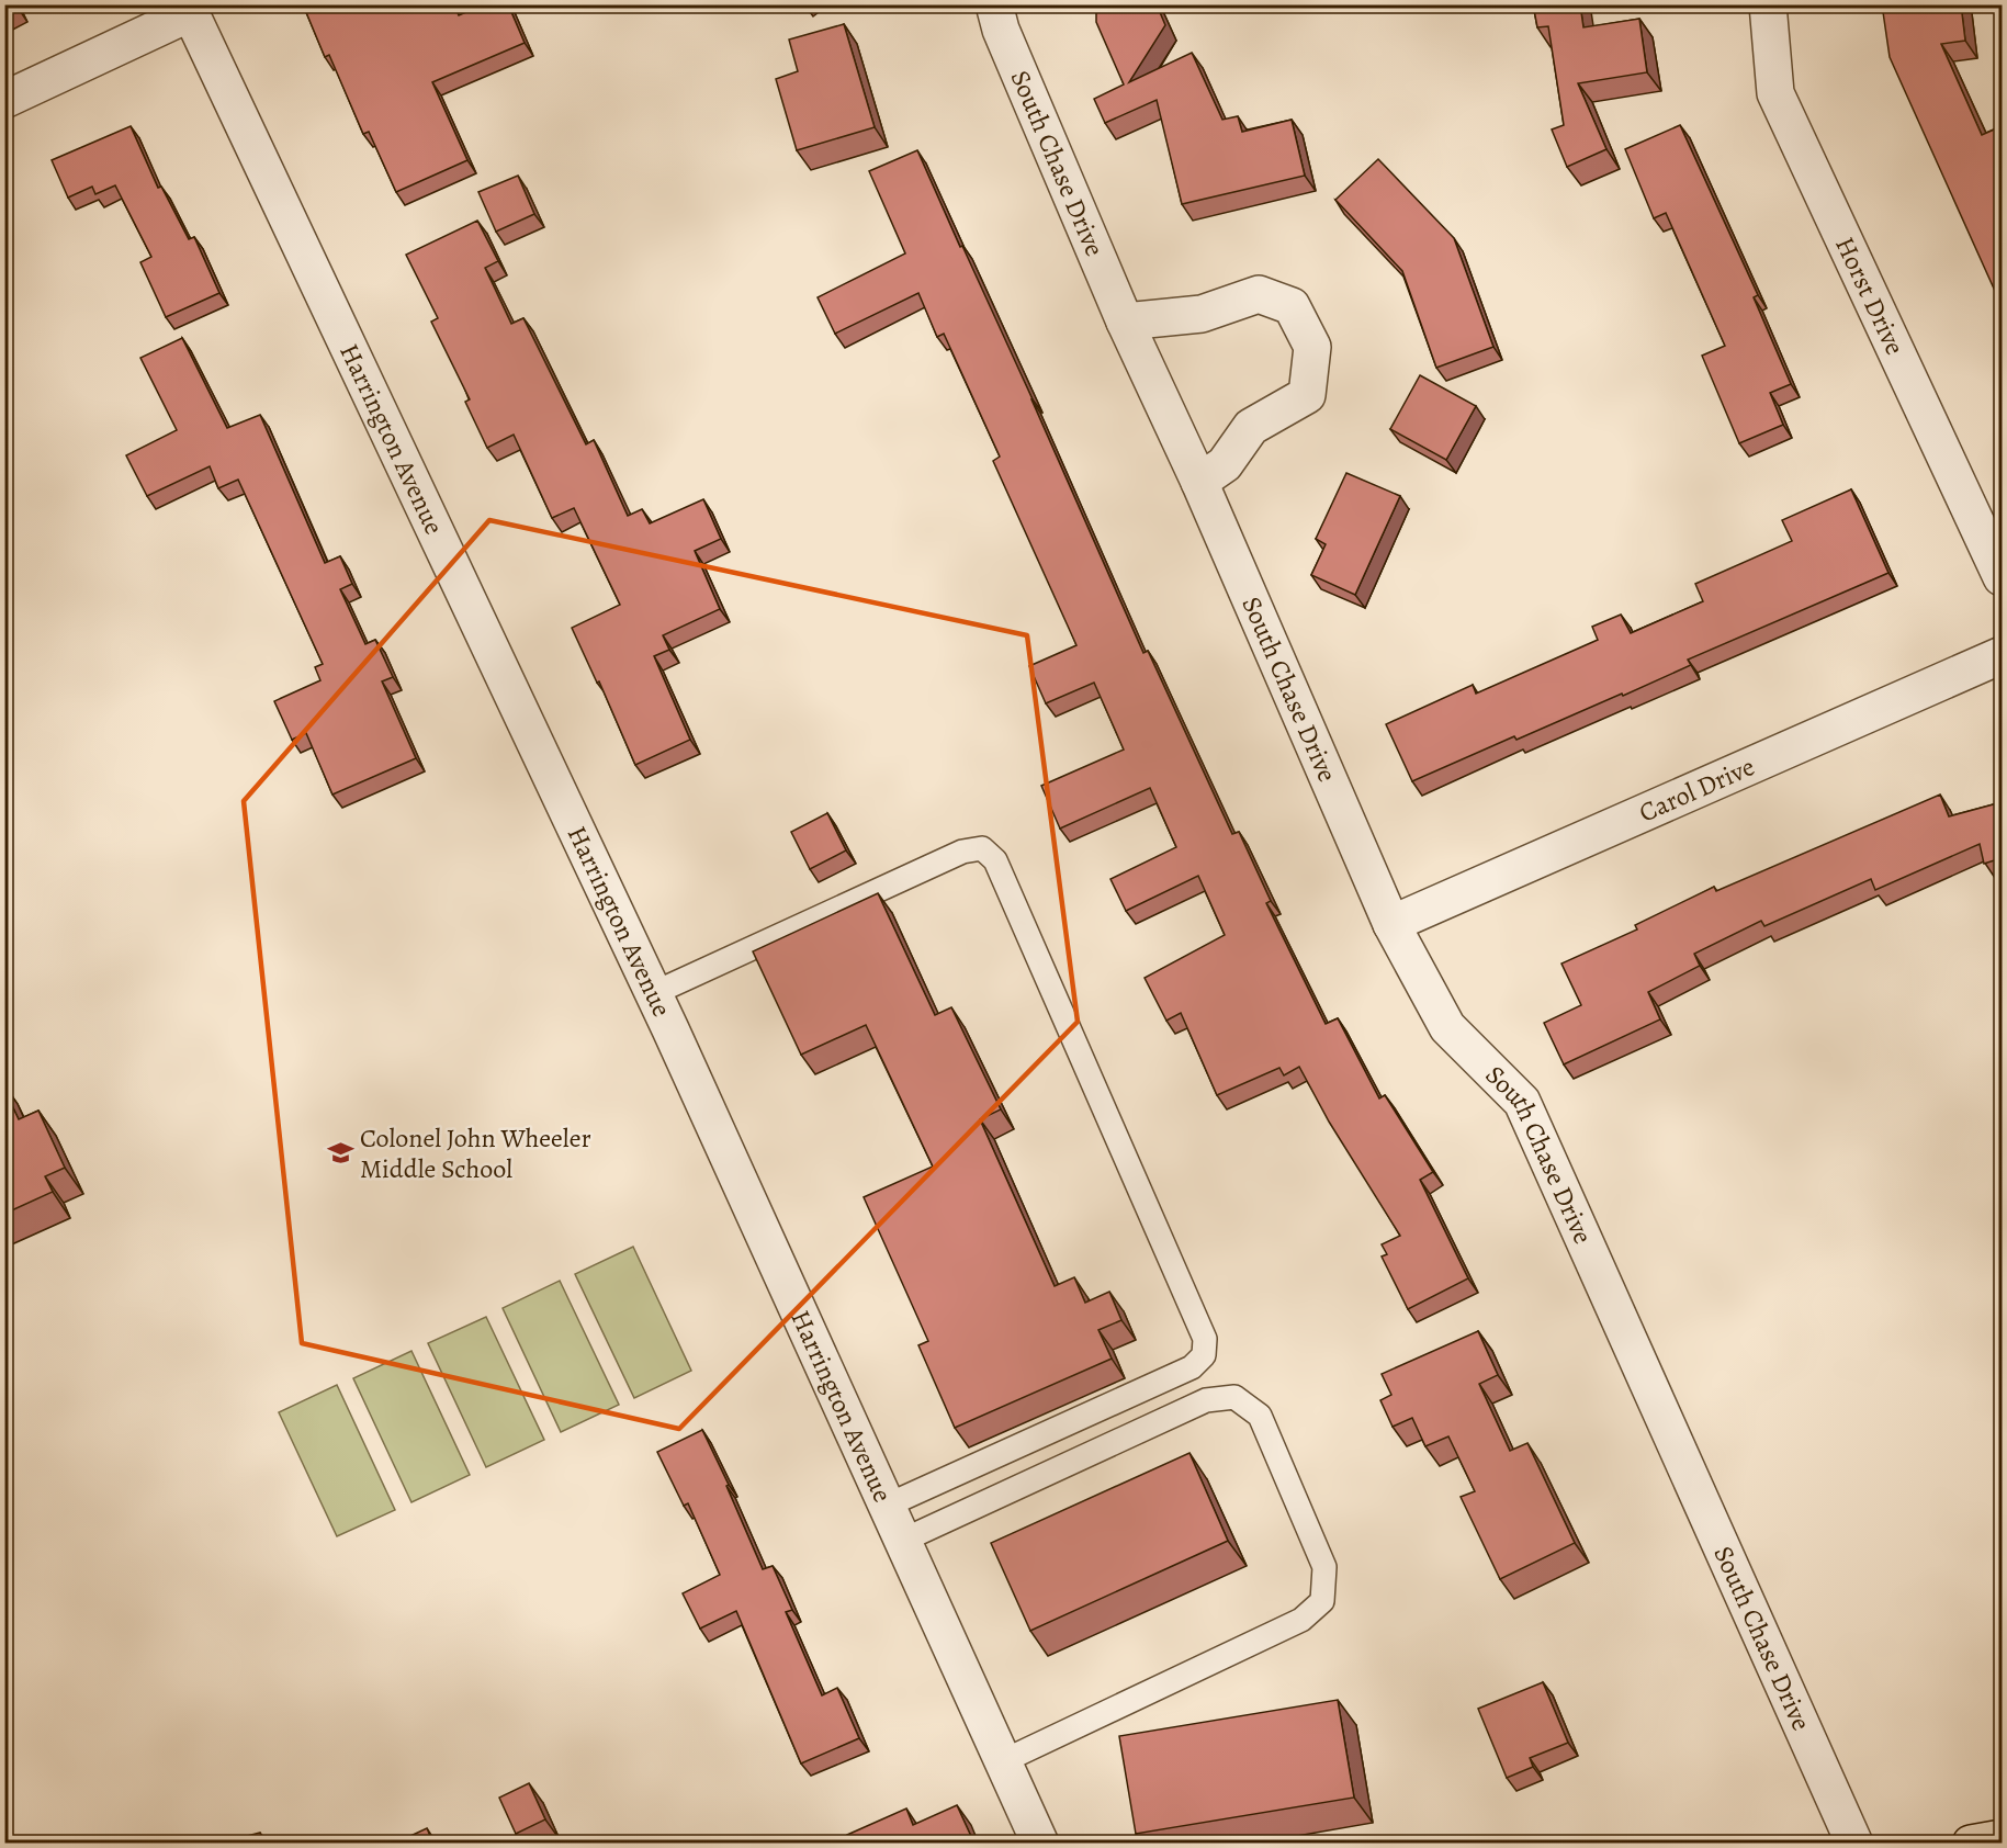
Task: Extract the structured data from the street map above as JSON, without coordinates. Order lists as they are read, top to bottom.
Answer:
{
  "streets": {
    "street": [
      "South Chase Drive",
      "Horst Drive",
      "Harrington Avenue",
      "Carol Drive"
    ]
  },
  "crossings": [
    ["South Chase Drive", "Carol Drive"]
  ],
  "places": {
    "school or university": ["Colonel John Wheeler Middle School"]
  }
}
